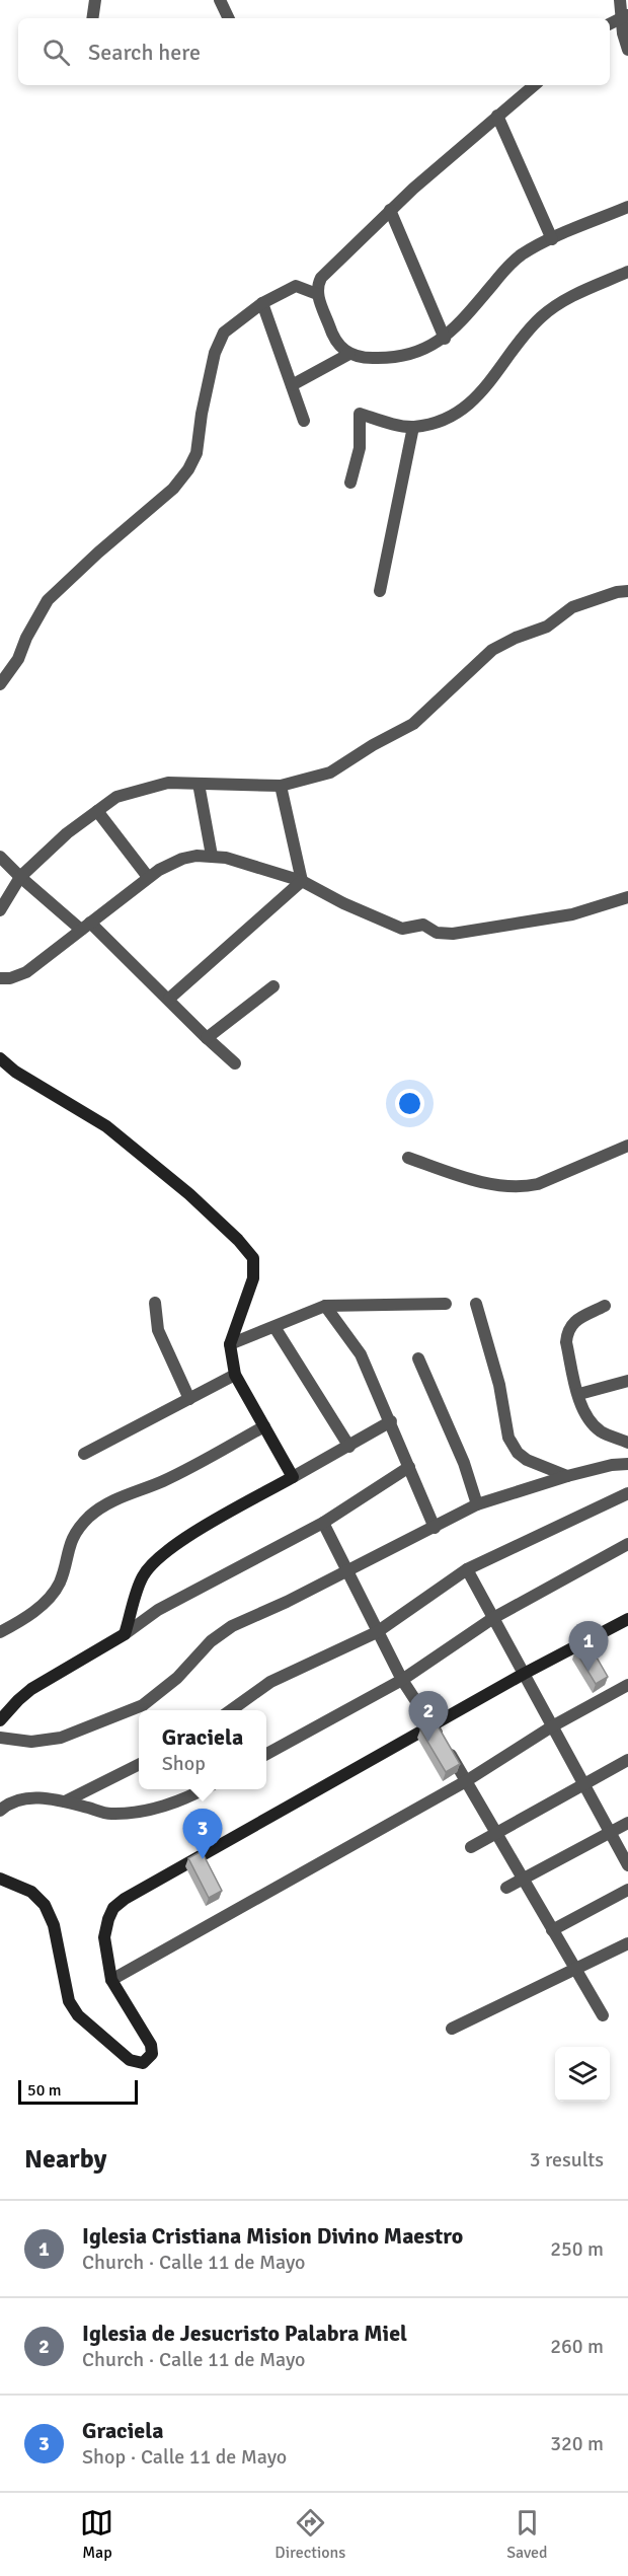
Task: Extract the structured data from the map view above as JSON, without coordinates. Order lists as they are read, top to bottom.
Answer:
{
  "scale_bar": "50 m",
  "page": {
    "search": "Search here",
    "pins": ["1", "2", "3"],
    "popup": ["Graciela", "Shop"],
    "scale": "50 m",
    "heading": ["Nearby", "3 results"],
    "list": [
      {
        "mark": "1",
        "name": "Iglesia Cristiana Mision Divino Maestro",
        "note": "Church · Calle 11 de Mayo",
        "value": "250 m"
      },
      {
        "mark": "2",
        "name": "Iglesia de Jesucristo Palabra Miel",
        "note": "Church · Calle 11 de Mayo",
        "value": "260 m"
      },
      {
        "mark": "3",
        "name": "Graciela",
        "note": "Shop · Calle 11 de Mayo",
        "value": "320 m"
      }
    ],
    "nav": ["Map", "Directions", "Saved"]
  }
}
